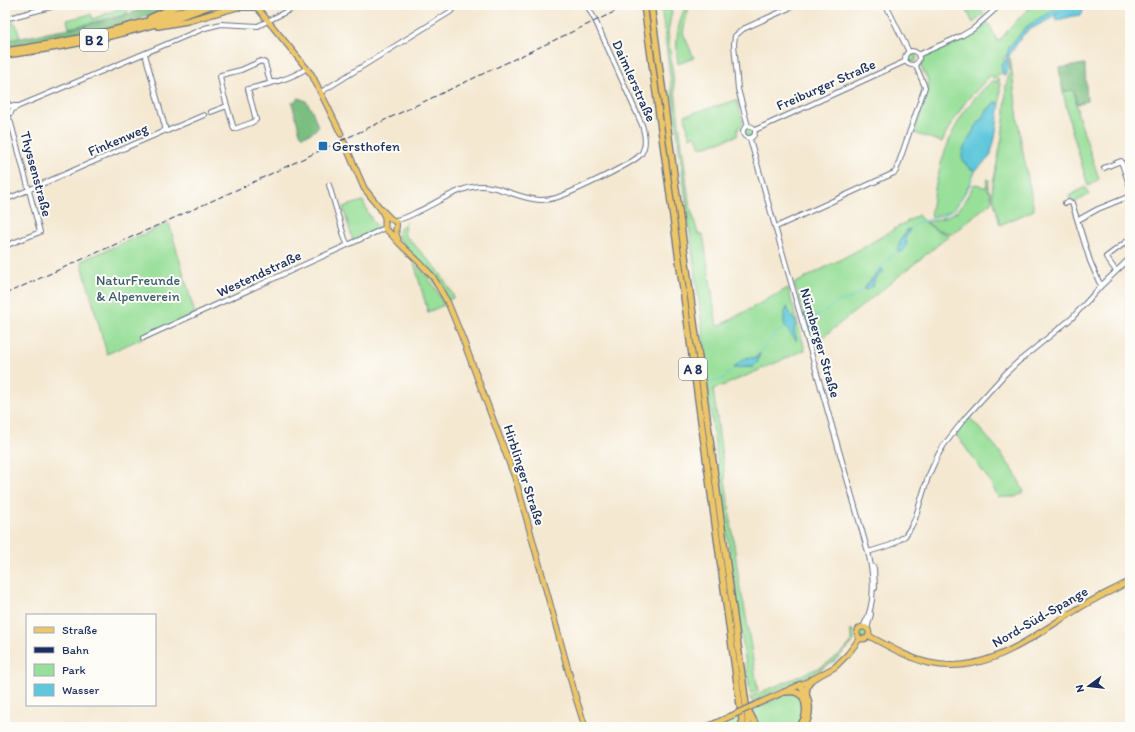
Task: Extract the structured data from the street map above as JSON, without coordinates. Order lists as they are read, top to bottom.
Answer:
{
  "streets": {
    "highway": ["B 2", "A 8"],
    "main road": ["Hirblinger Straße", "Nord-Süd-Spange"],
    "street": [
      "Daimlerstraße",
      "Freiburger Straße",
      "Finkenweg",
      "Thyssenstraße",
      "Westendstraße",
      "Nürnberger Straße"
    ]
  },
  "crossings": [
    ["Daimlerstraße", "Westendstraße"],
    ["Daimlerstraße", "Hirblinger Straße"],
    ["Freiburger Straße", "Nürnberger Straße"],
    ["Finkenweg", "Thyssenstraße"],
    ["Westendstraße", "Hirblinger Straße"],
    ["Nürnberger Straße", "Nord-Süd-Spange"]
  ],
  "parks": ["NaturFreunde & Alpenverein"],
  "places": {
    "transit": ["Gersthofen"]
  },
  "legend": [
    "Straße",
    "Bahn",
    "Park",
    "Wasser"
  ],
  "north": "left"
}
